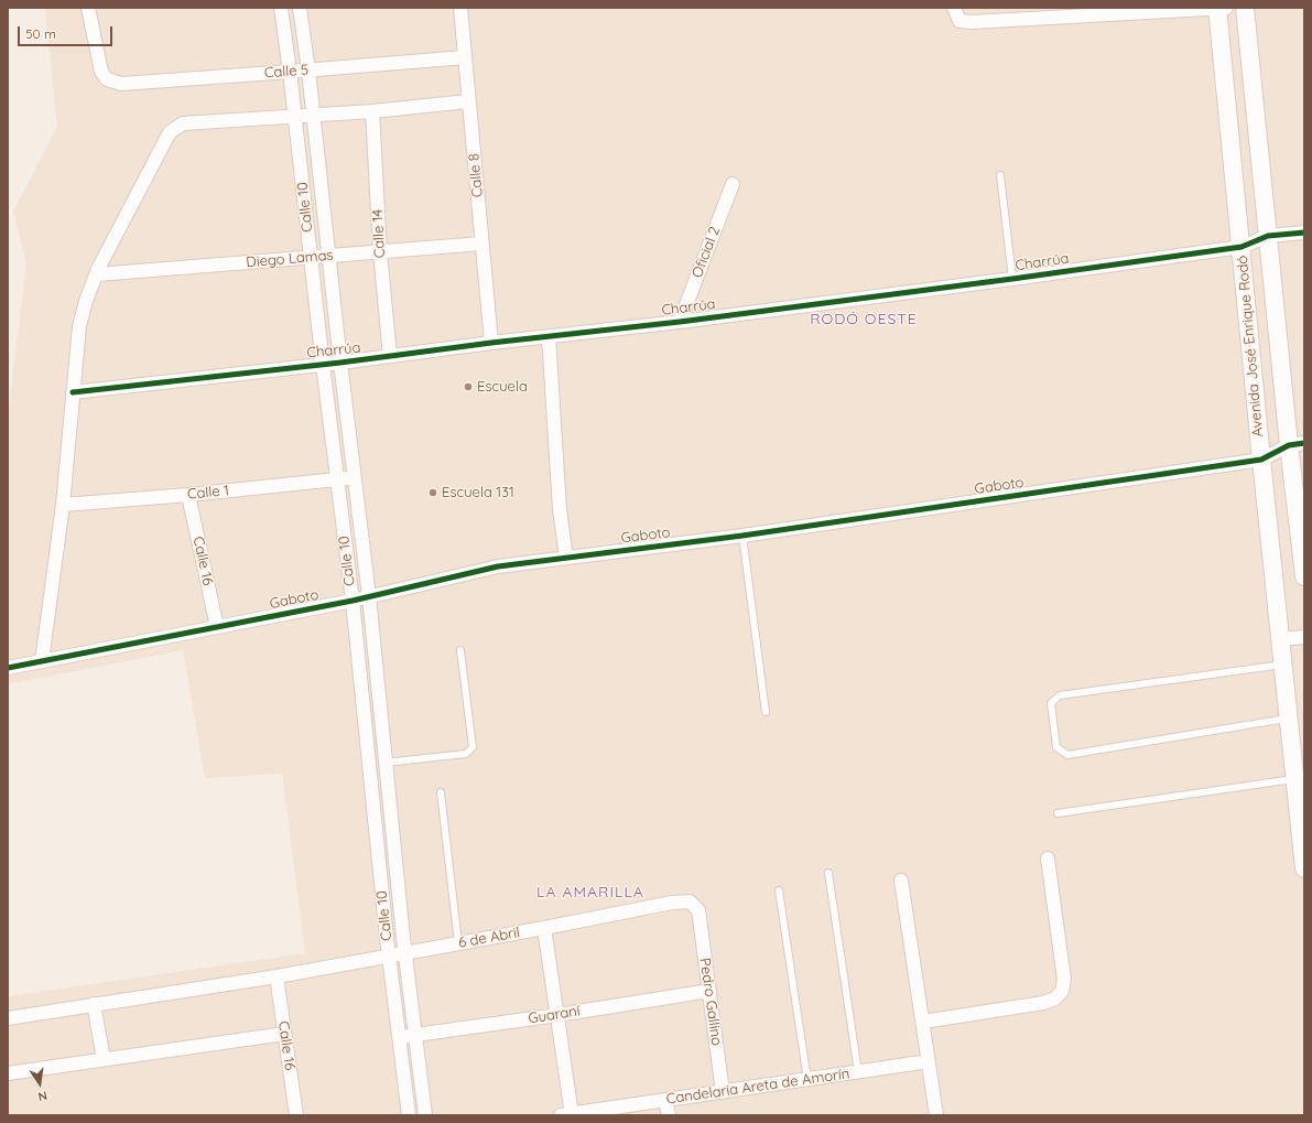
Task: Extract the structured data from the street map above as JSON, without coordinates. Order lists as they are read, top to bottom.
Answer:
{
  "streets": {
    "street": [
      "Calle 5",
      "Calle 8",
      "Calle 10",
      "Calle 14",
      "Oficial 2",
      "Diego Lamas",
      "Charrúa",
      "Avenida José Enrique Rodó",
      "Gaboto",
      "Calle 1",
      "Calle 16",
      "6 de Abril",
      "Pedro Gallino",
      "Guaraní",
      "Candelaria Areta de Amorín"
    ]
  },
  "crossings": [
    ["Calle 5", "Calle 8"],
    ["Calle 5", "Calle 10"],
    ["Calle 8", "Diego Lamas"],
    ["Calle 8", "Charrúa"],
    ["Calle 10", "Diego Lamas"],
    ["Calle 10", "Charrúa"],
    ["Calle 10", "Gaboto"],
    ["Calle 10", "Calle 1"],
    ["Calle 10", "6 de Abril"],
    ["Calle 10", "Guaraní"],
    ["Calle 14", "Diego Lamas"],
    ["Calle 14", "Charrúa"],
    ["Oficial 2", "Charrúa"],
    ["Charrúa", "Avenida José Enrique Rodó"],
    ["Avenida José Enrique Rodó", "Gaboto"],
    ["Gaboto", "Calle 16"],
    ["Calle 1", "Calle 16"],
    ["Calle 16", "6 de Abril"],
    ["6 de Abril", "Pedro Gallino"],
    ["Pedro Gallino", "Guaraní"],
    ["Pedro Gallino", "Candelaria Areta de Amorín"]
  ],
  "districts": ["RODÓ OESTE", "LA AMARILLA"],
  "places": ["Escuela", "Escuela 131"],
  "scale_bar": "50 m",
  "north": "bottom"
}
